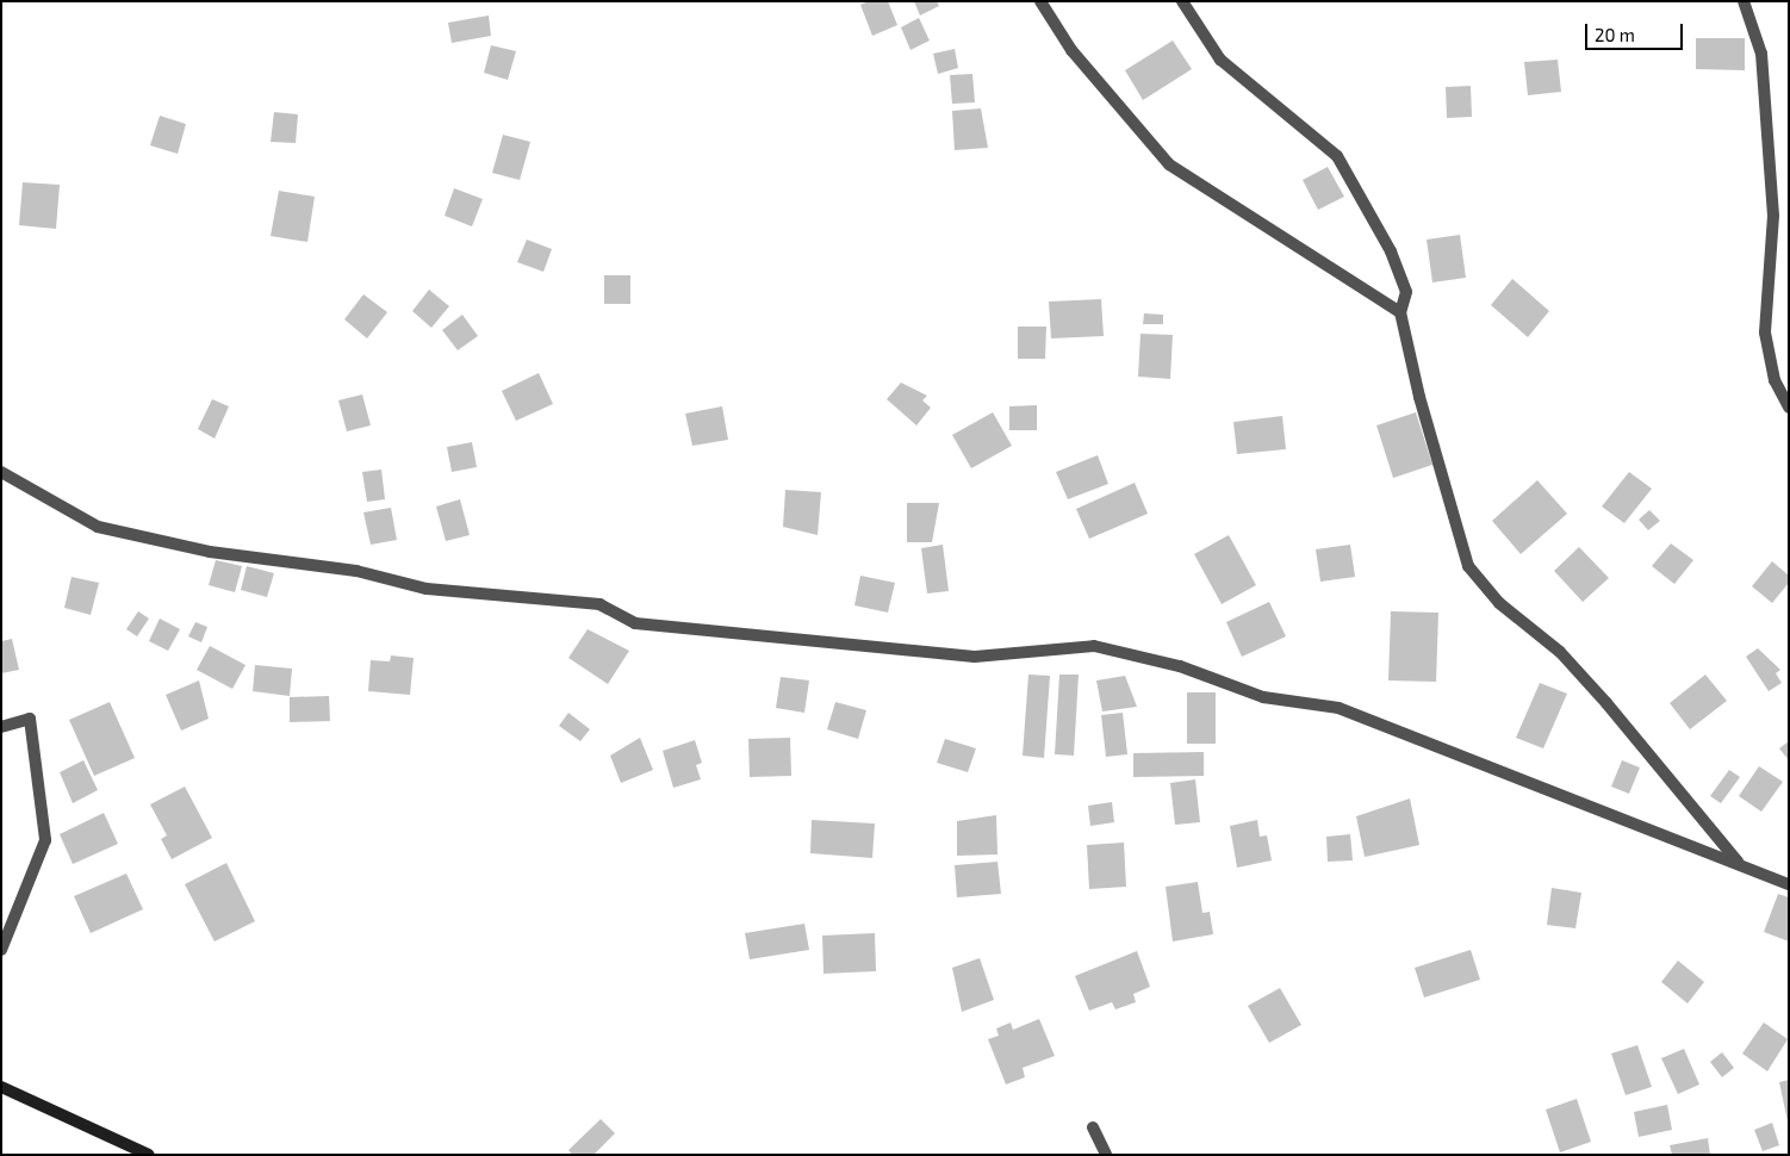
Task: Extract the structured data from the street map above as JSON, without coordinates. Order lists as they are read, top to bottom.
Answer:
{
  "scale_bar": "20 m"
}
